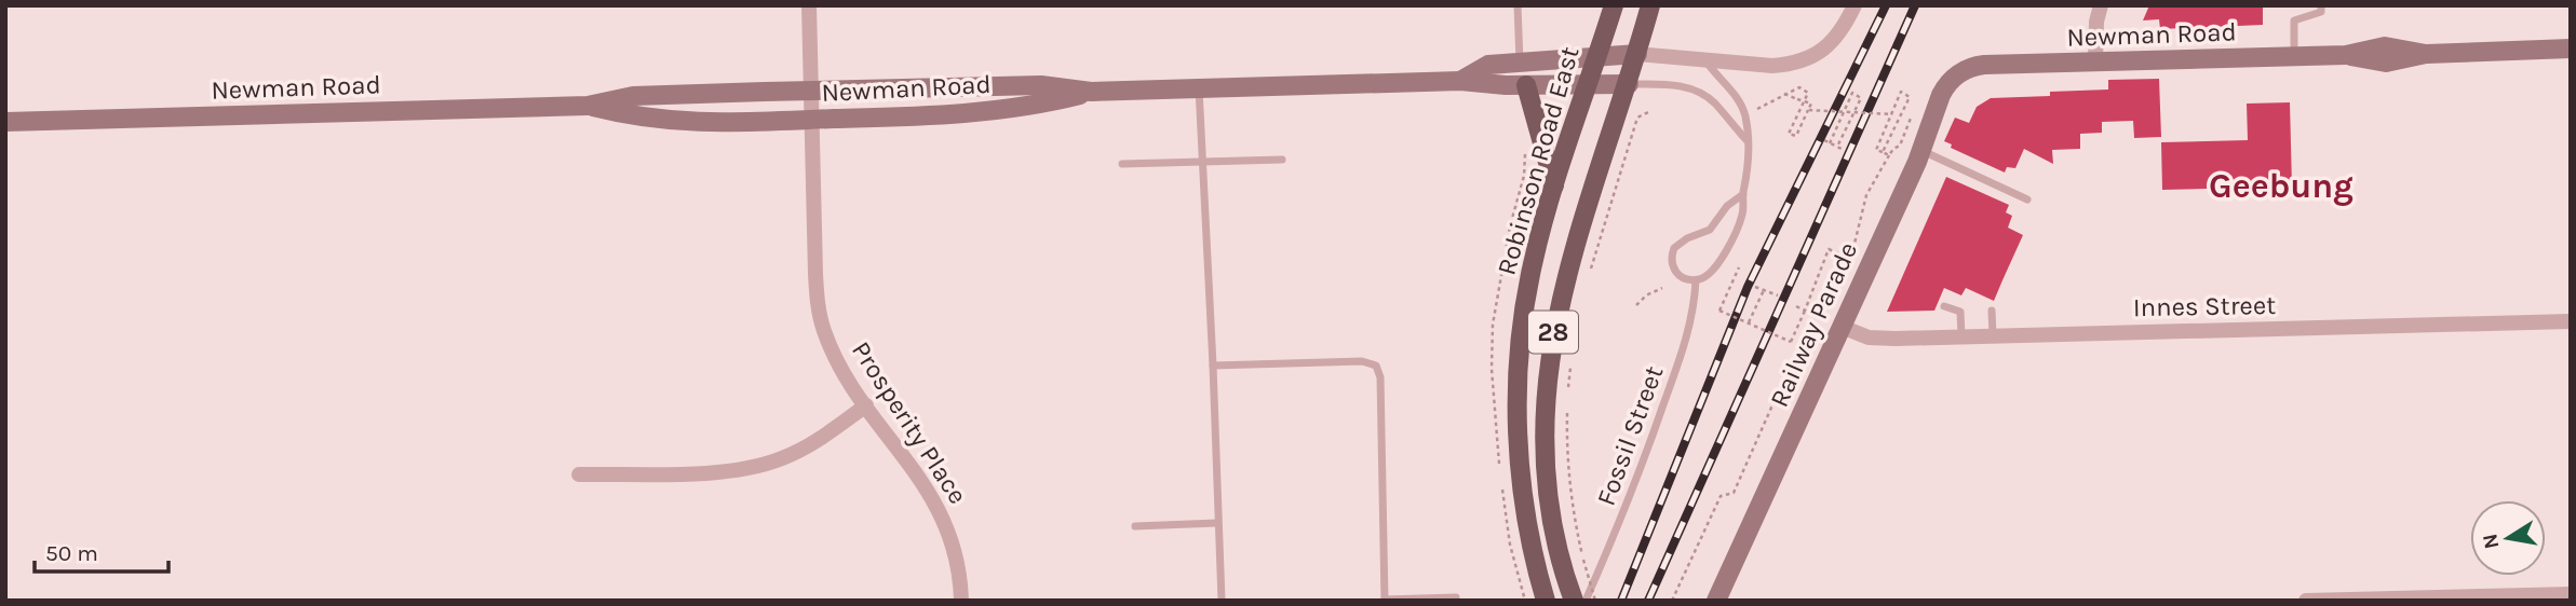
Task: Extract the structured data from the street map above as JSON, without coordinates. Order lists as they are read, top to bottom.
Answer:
{
  "streets": {
    "main road": [
      "Newman Road",
      "Robinson Road East",
      "Railway Parade",
      "28"
    ],
    "street": ["Innes Street", "Prosperity Place"],
    "lane": ["Fossil Street"]
  },
  "crossings": [
    ["Newman Road", "Robinson Road East"],
    ["Newman Road", "Railway Parade"],
    ["Newman Road", "28"],
    ["Newman Road", "Prosperity Place"],
    ["Innes Street", "Railway Parade"],
    ["28", "Fossil Street"]
  ],
  "districts": ["Geebung"],
  "scale_bar": "50 m",
  "north": "left"
}
